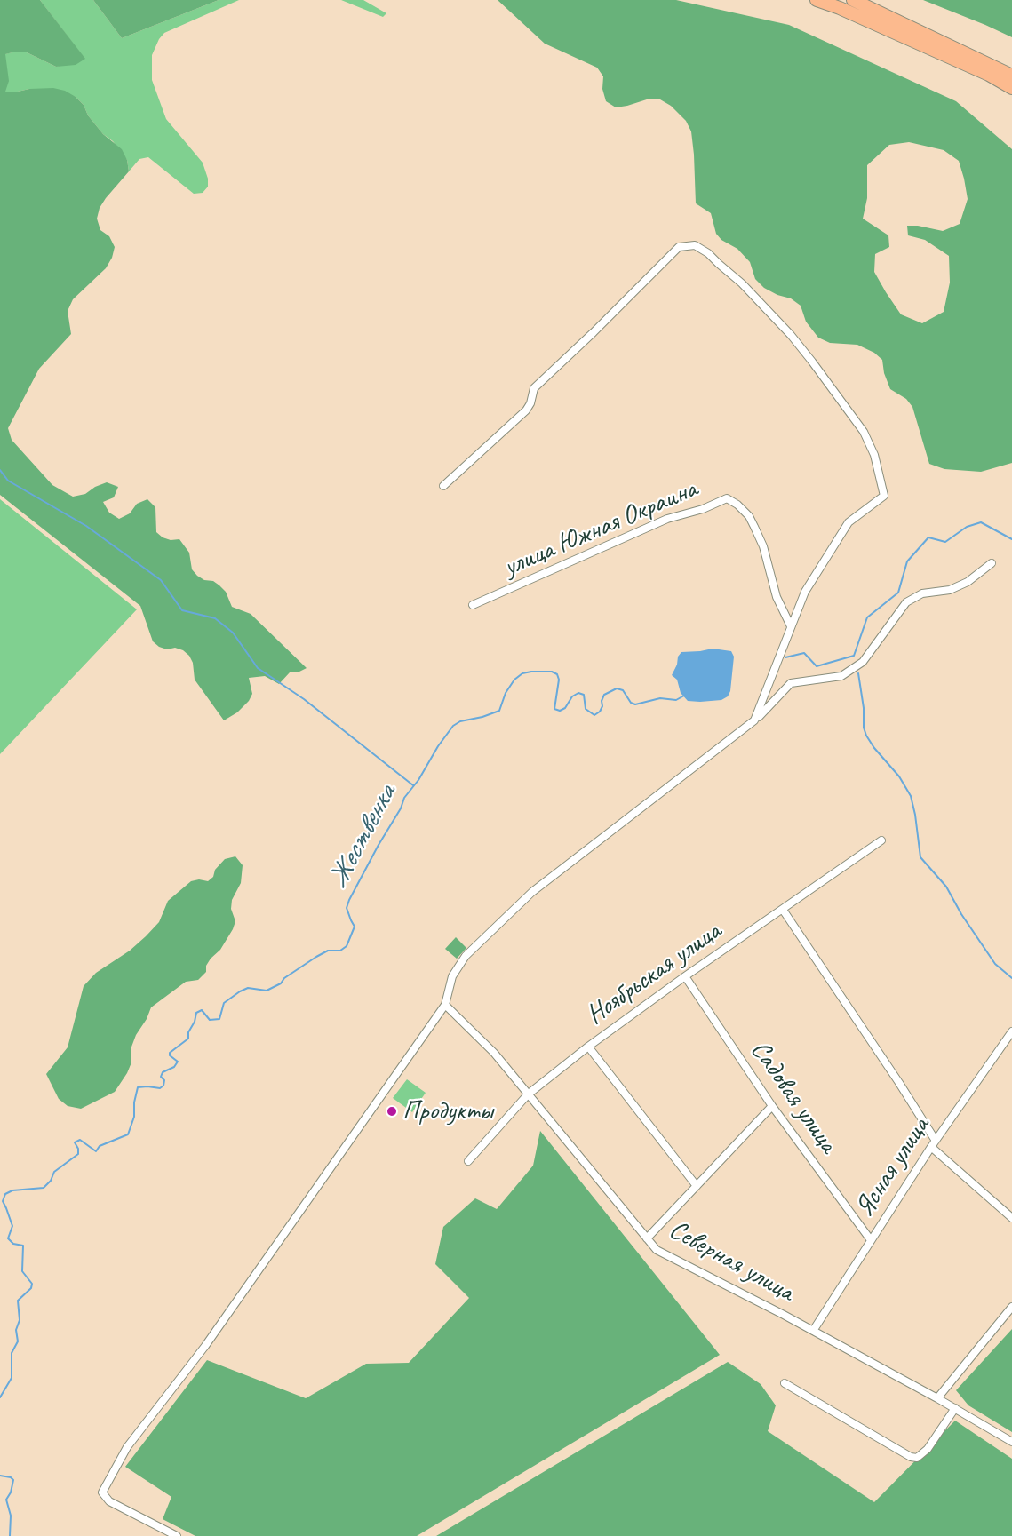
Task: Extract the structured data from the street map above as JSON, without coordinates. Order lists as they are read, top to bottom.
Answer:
{
  "streets": {
    "street": [
      "улица Южная Окраина",
      "Ноябрьская улица",
      "Садовая улица",
      "Ясная улица",
      "Северная улица"
    ]
  },
  "crossings": [
    ["Ноябрьская улица", "Садовая улица"],
    ["Ноябрьская улица", "Северная улица"],
    ["Садовая улица", "Ясная улица"],
    ["Ясная улица", "Северная улица"]
  ],
  "water": ["Жественка"],
  "places": ["Продукты"]
}
